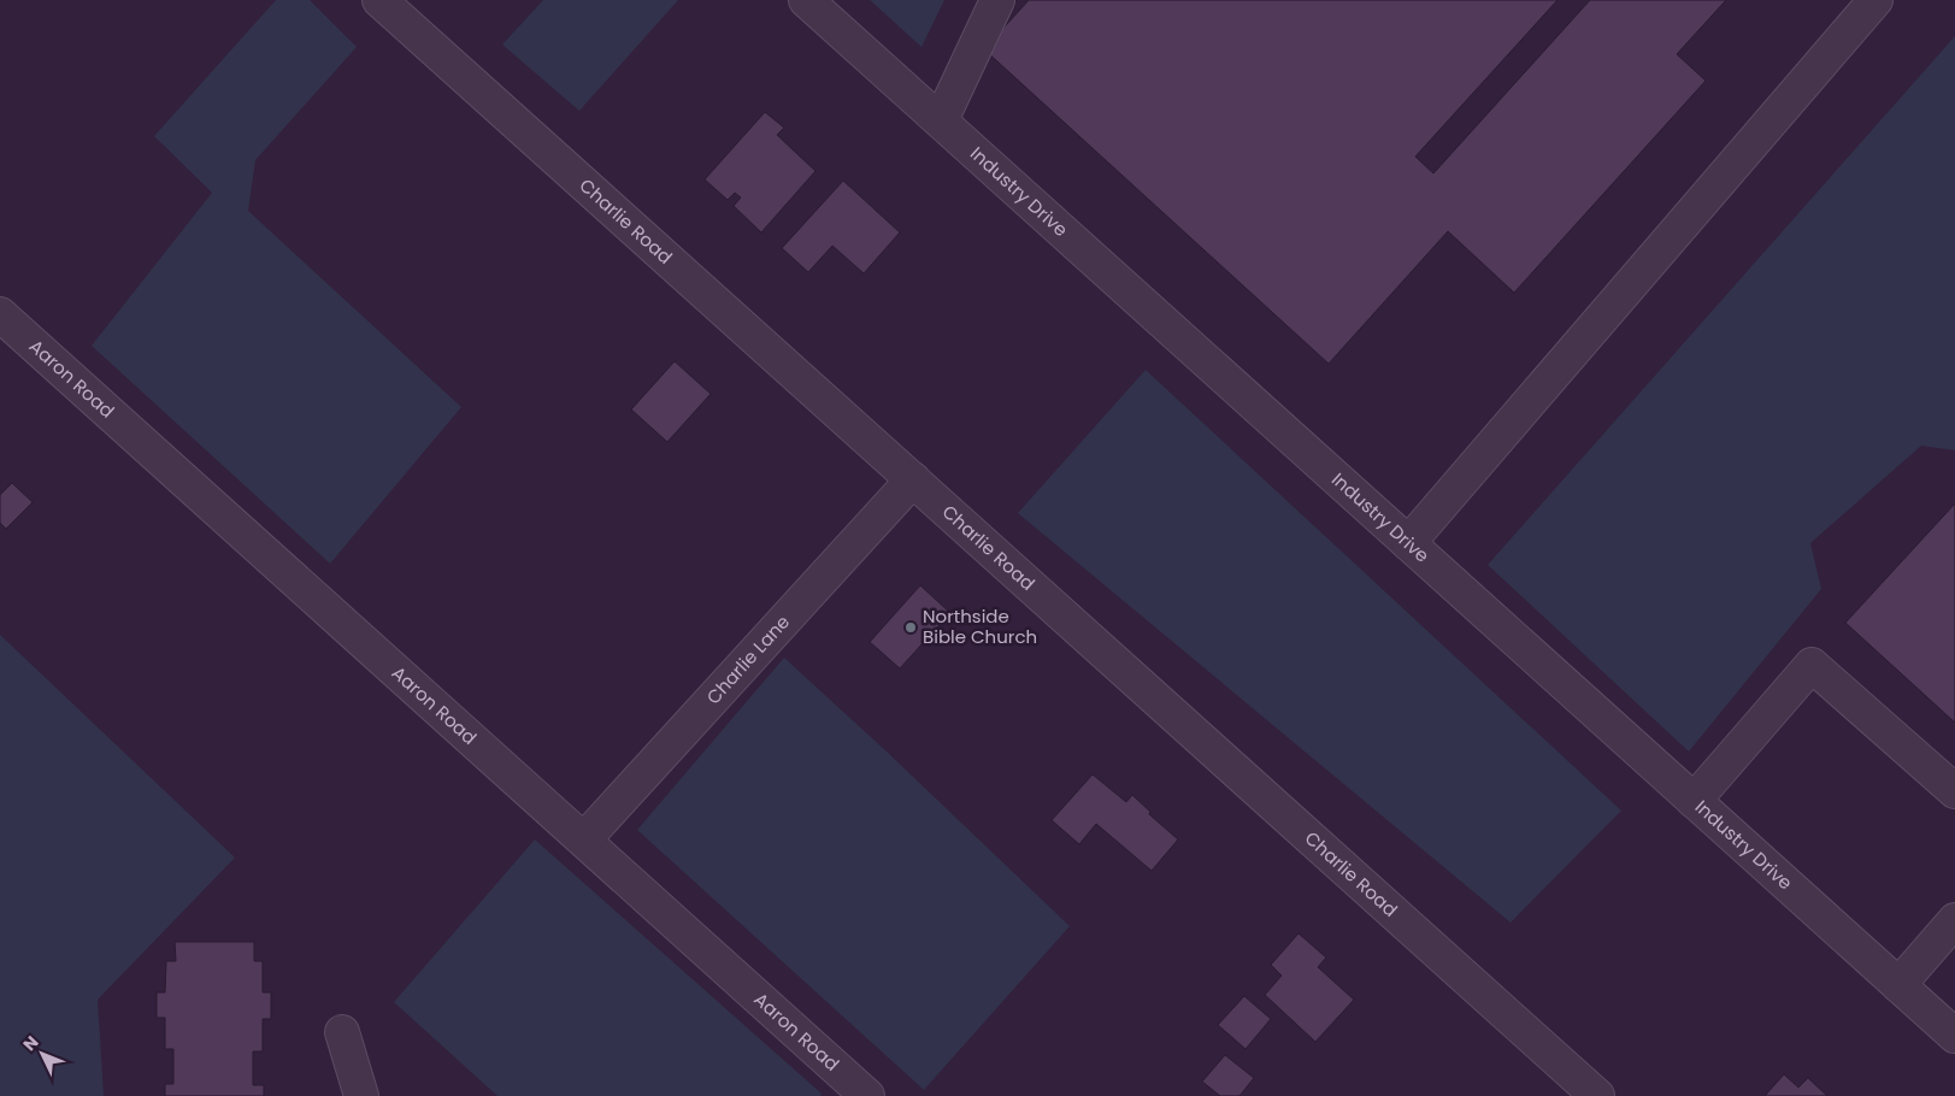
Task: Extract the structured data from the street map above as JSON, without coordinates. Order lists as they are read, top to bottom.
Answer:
{
  "streets": {
    "street": [
      "Industry Drive",
      "Charlie Road",
      "Aaron Road",
      "Charlie Lane"
    ]
  },
  "crossings": [
    ["Charlie Road", "Charlie Lane"],
    ["Aaron Road", "Charlie Lane"]
  ],
  "places": ["Northside Bible Church"],
  "north": "top left"
}
